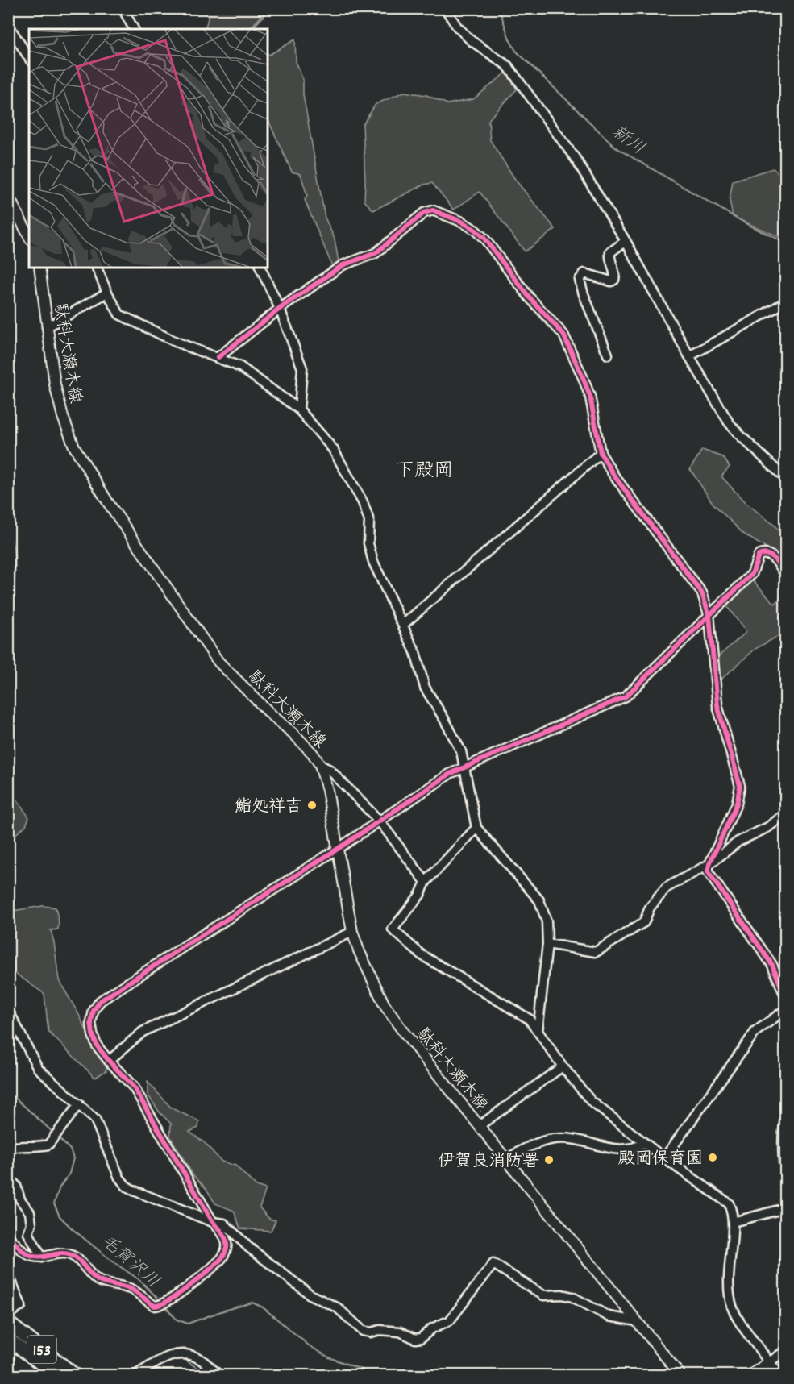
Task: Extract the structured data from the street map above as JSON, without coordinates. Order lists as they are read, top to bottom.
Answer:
{
  "streets": {
    "highway": ["153"],
    "main road": ["駄科大瀬木線"]
  },
  "districts": ["下殿岡"],
  "water": ["新川", "毛賀沢川"],
  "places": ["鮨処祥吉", "殿岡保育園", "伊賀良消防署"]
}
